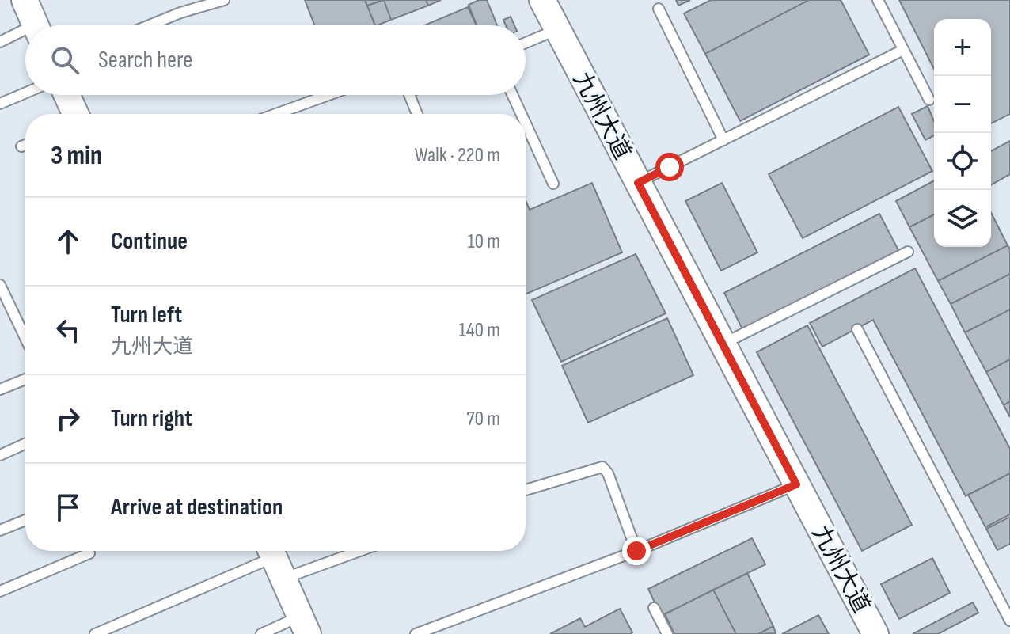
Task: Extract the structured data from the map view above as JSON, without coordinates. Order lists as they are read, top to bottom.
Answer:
{
  "streets": {
    "street": ["九州大道"]
  },
  "page": {
    "map_buttons": ["+", "−"],
    "search": "Search here",
    "heading": ["3 min", "Walk · 220 m"],
    "list": [
      ["Continue", "10 m"],
      ["Turn left", "九州大道", "140 m"],
      ["Turn right", "70 m"],
      "Arrive at destination"
    ]
  }
}
